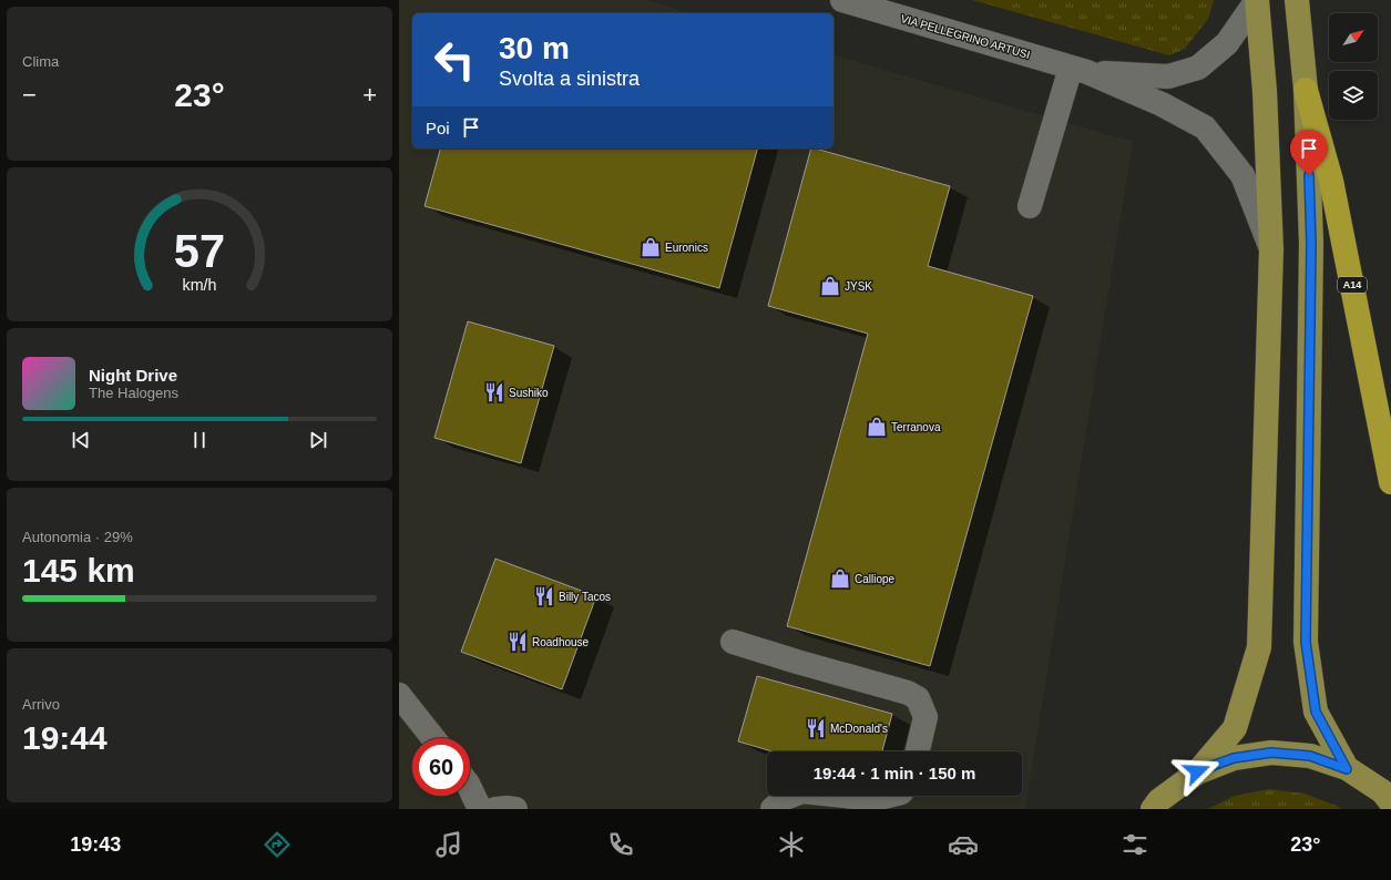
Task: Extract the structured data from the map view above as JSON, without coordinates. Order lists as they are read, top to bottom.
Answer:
{
  "streets": {
    "highway": ["A14"],
    "street": ["VIA PELLEGRINO ARTUSI"]
  },
  "places": {
    "shop": [
      "Euronics",
      "JYSK",
      "Terranova",
      "Calliope"
    ],
    "restaurant": [
      "Sushiko",
      "Billy Tacos",
      "Roadhouse",
      "McDonald's"
    ]
  },
  "north": "top right",
  "page": {
    "tile": [
      "Clima",
      ["Autonomia · 29%", "145 km"],
      ["Arrivo", "19:44"]
    ],
    "turn": ["30 m", "Svolta a sinistra"],
    "heat": ["−", "23°", "+"],
    "then": "Poi",
    "song": ["Night Drive", "The Halogens"],
    "limit": "60",
    "trip": "19:44 · 1 min · 150 m",
    "tabs": ["19:43", "23°"],
    "gauge": ["57", "km/h"]
  }
}
